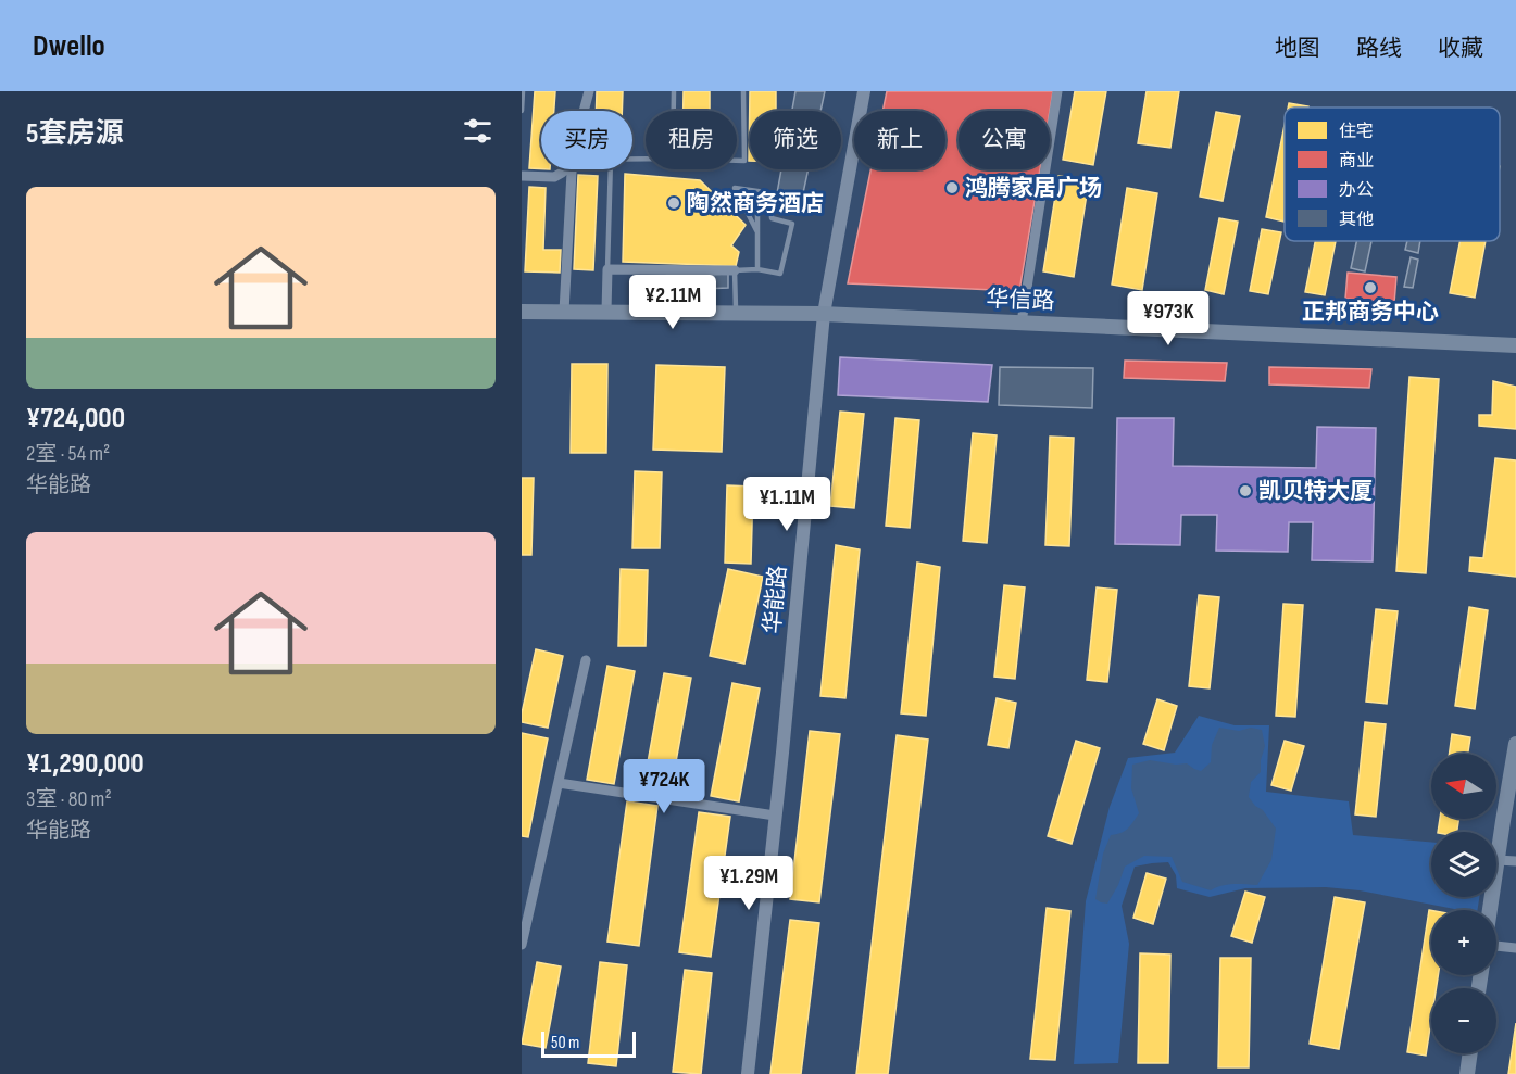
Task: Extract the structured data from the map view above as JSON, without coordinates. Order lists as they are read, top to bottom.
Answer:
{
  "streets": {
    "main road": ["华信路"],
    "street": ["华能路"]
  },
  "crossings": [
    ["华信路", "华能路"]
  ],
  "places": [
    "鸿腾家居广场",
    "陶然商务酒店",
    "正邦商务中心",
    "凯贝特大厦"
  ],
  "legend": [
    "住宅",
    "商业",
    "办公",
    "其他"
  ],
  "scale_bar": "50 m",
  "north": "left",
  "page": {
    "header": "Dwello",
    "nav": ["地图", "路线", "收藏"],
    "heading": "5套房源",
    "chip": [
      "买房",
      "租房",
      "筛选",
      "新上",
      "公寓"
    ],
    "list": [
      {
        "name": "¥724,000",
        "note": "2室 · 54 m² · 华能路"
      },
      {
        "name": "¥1,290,000",
        "note": "3室 · 80 m² · 华能路"
      }
    ],
    "price": [
      "¥2.11M",
      "¥973K",
      "¥1.11M",
      "¥724K",
      "¥1.29M"
    ],
    "map_buttons": ["+", "−"],
    "scale": "50 m"
  }
}
